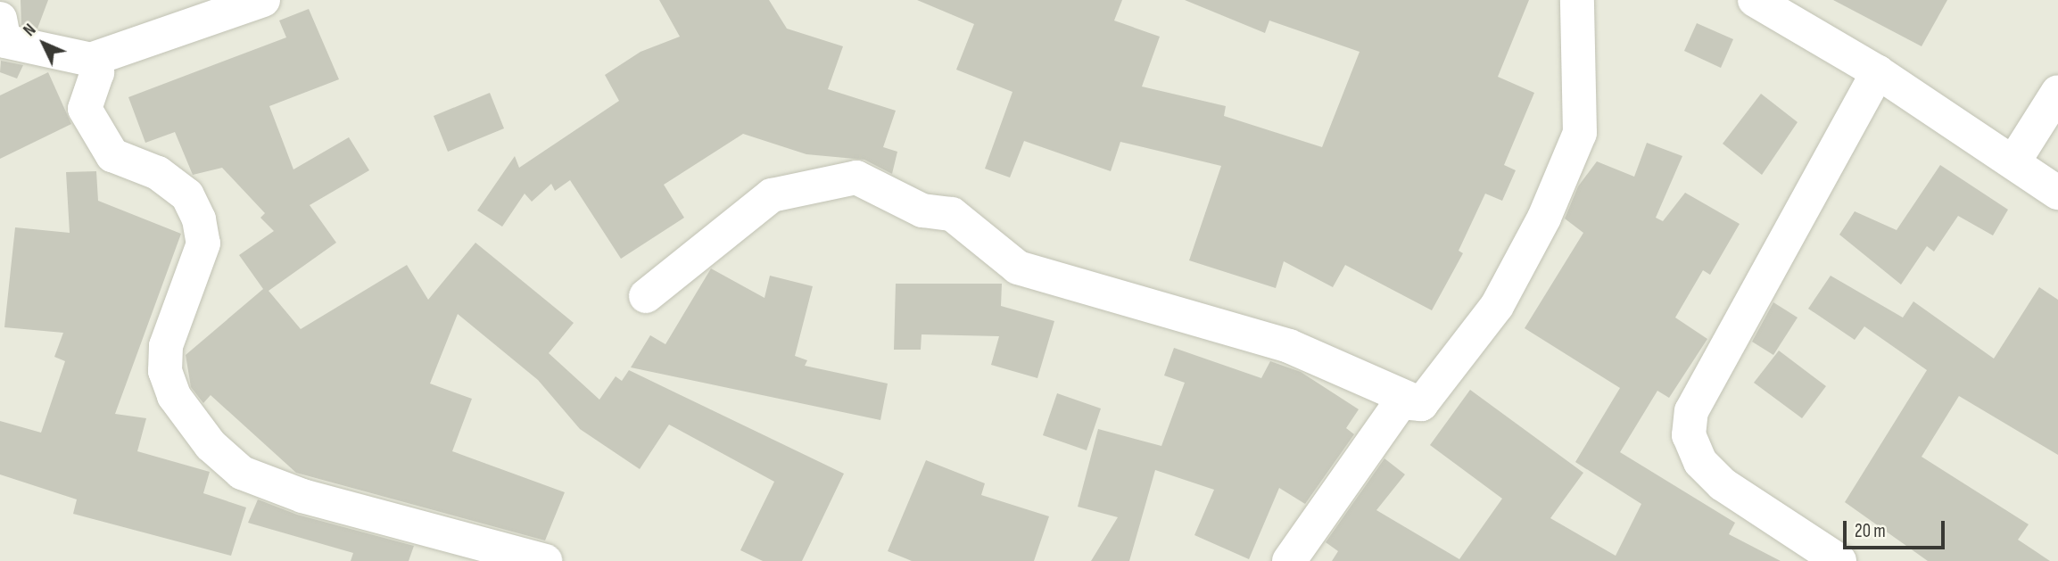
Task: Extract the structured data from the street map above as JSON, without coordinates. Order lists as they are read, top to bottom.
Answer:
{
  "scale_bar": "20 m",
  "north": "top left"
}
